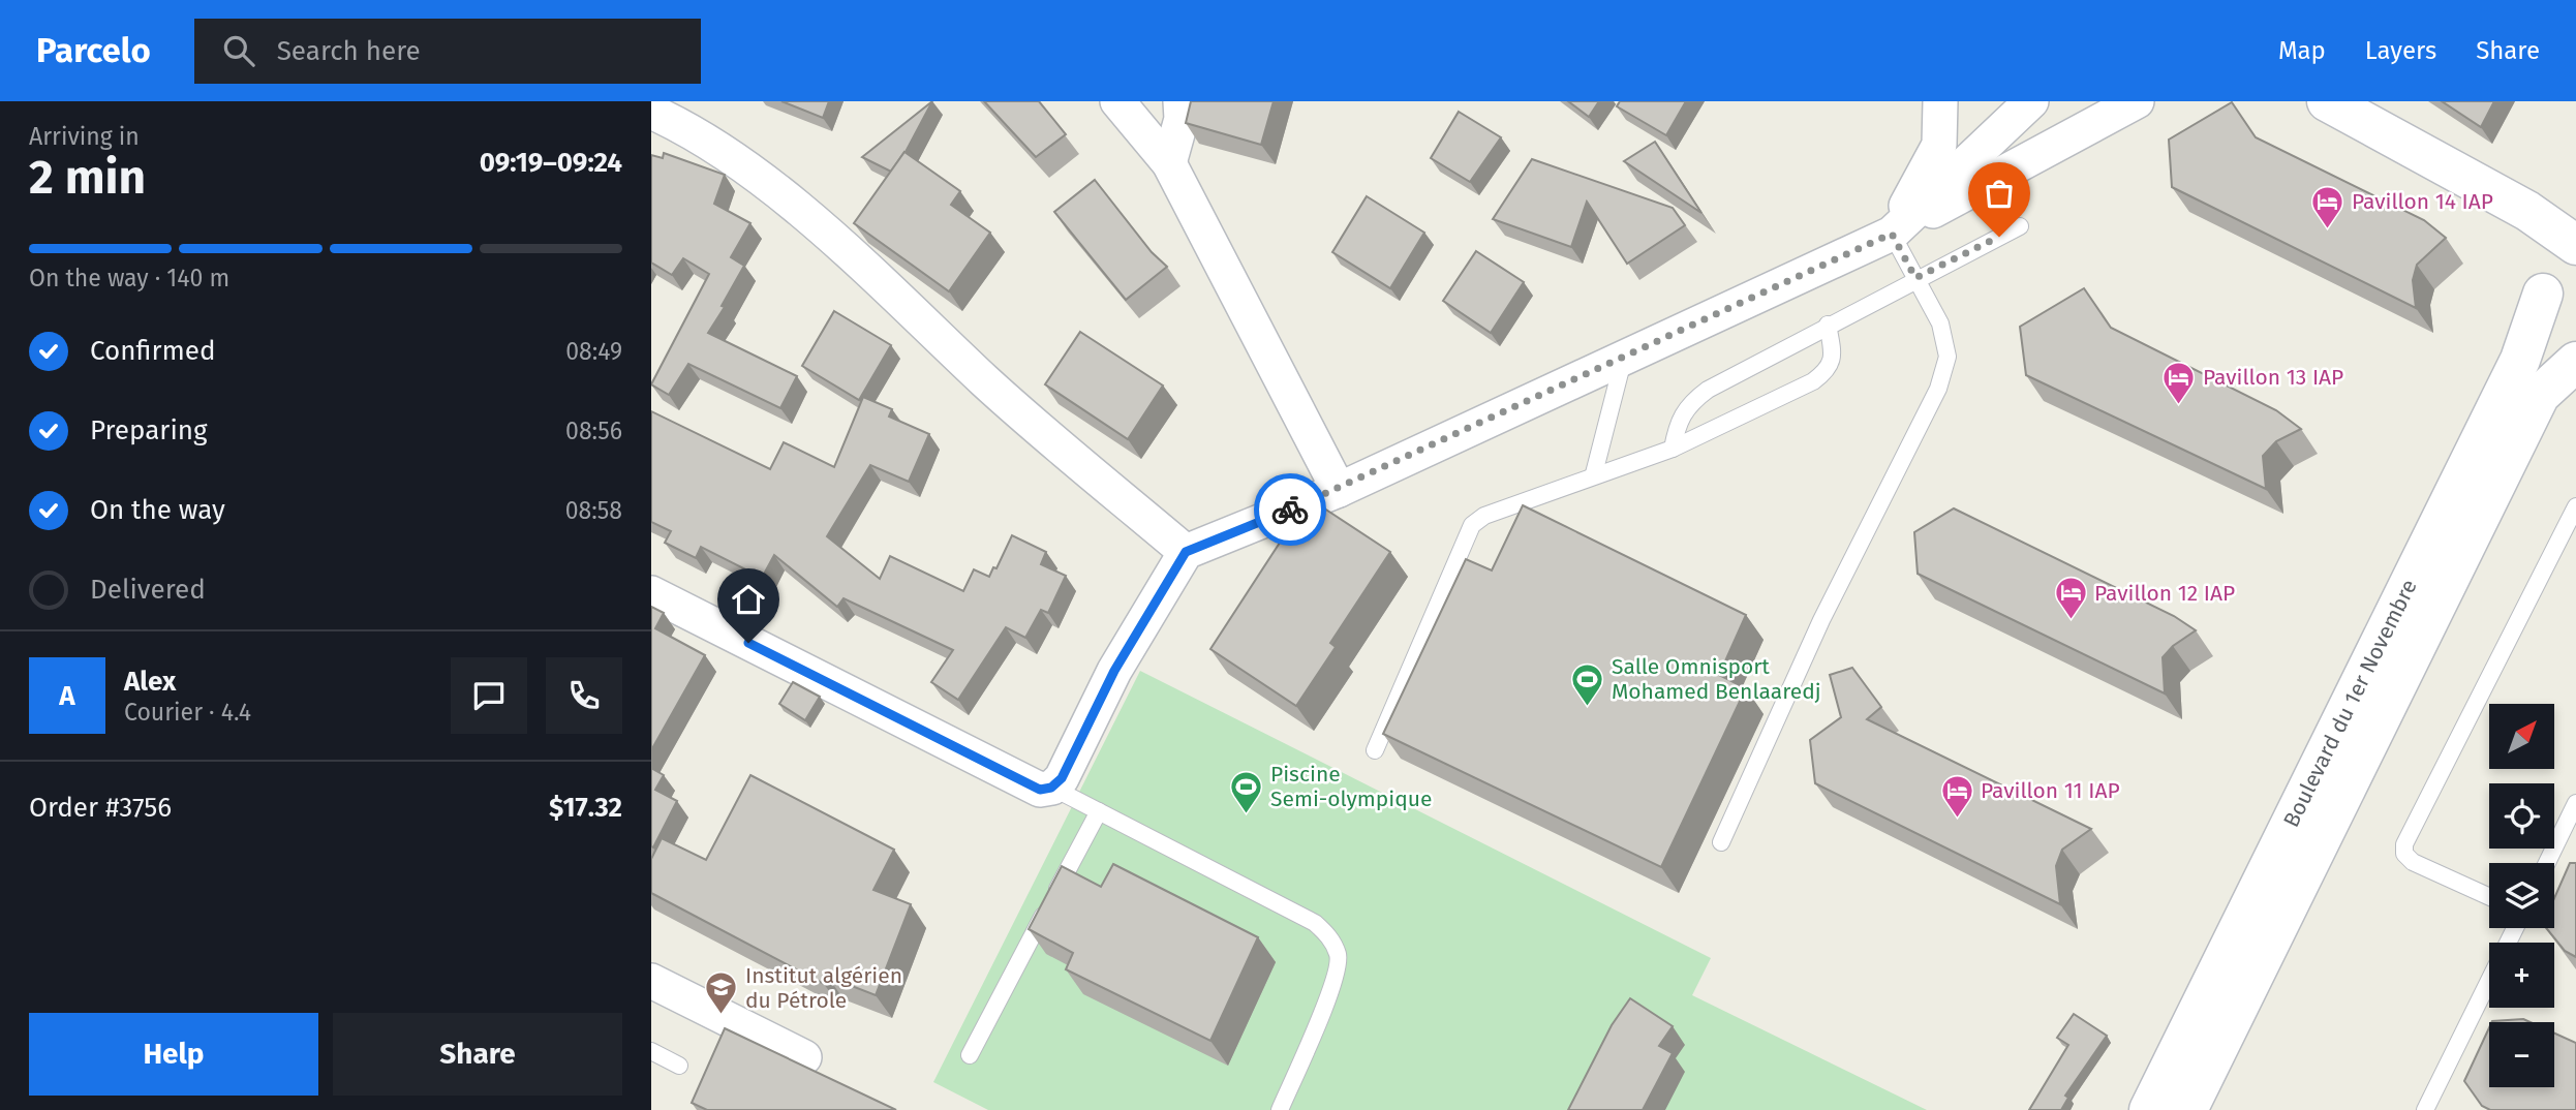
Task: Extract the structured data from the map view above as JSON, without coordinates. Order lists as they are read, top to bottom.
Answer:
{
  "streets": {
    "main road": ["Boulevard du 1er Novembre"]
  },
  "places": {
    "hotel": [
      "Pavillon 14 IAP",
      "Pavillon 13 IAP",
      "Pavillon 12 IAP",
      "Pavillon 11 IAP"
    ],
    "sports": ["Salle Omnisport Mohamed Benlaaredj", "Piscine Semi-olympique"],
    "school or university": ["Institut algérien du Pétrole"]
  },
  "north": "top right",
  "page": {
    "header": "Parcelo",
    "search": "Search here",
    "nav": ["Map", "Layers", "Share"],
    "heading": ["2 min", "Arriving in", "09:19–09:24"],
    "panel": [
      "Alex",
      "Courier · 4.4",
      "Order #3756",
      "$17.32"
    ],
    "bar": "On the way · 140 m",
    "list": [
      ["Confirmed", "08:49"],
      ["Preparing", "08:56"],
      ["On the way", "08:58"],
      "Delivered"
    ],
    "round": "A",
    "map_buttons": ["+", "−"],
    "buttons": ["Help", "Share"]
  }
}
